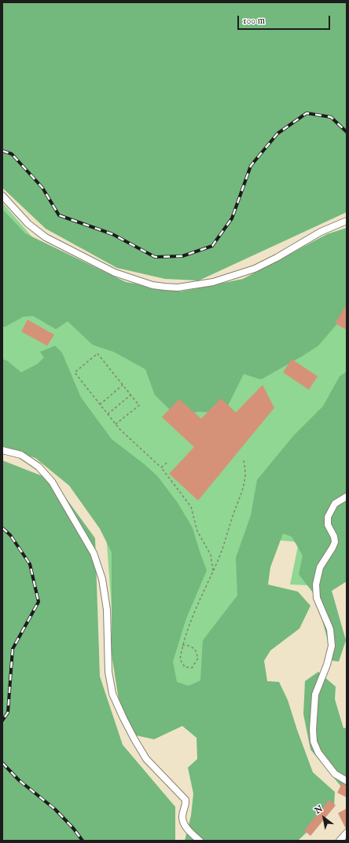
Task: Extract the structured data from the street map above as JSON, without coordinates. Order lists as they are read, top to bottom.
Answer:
{
  "scale_bar": "100 m",
  "north": "top left"
}
